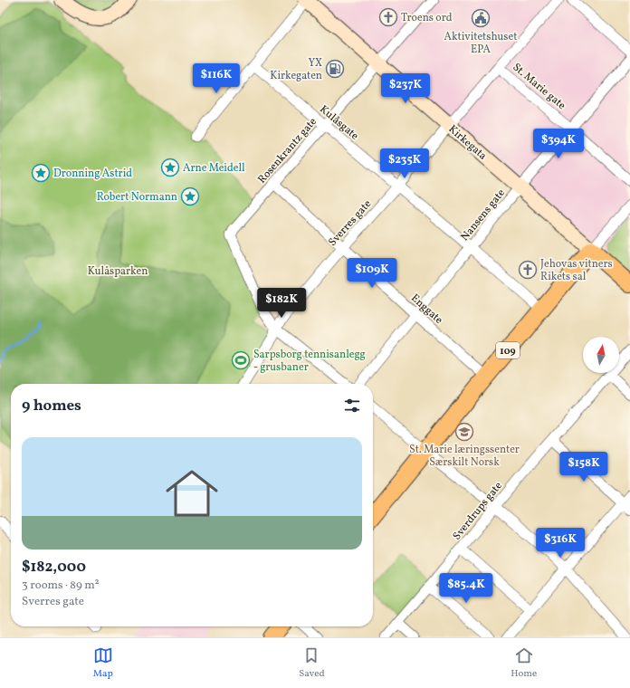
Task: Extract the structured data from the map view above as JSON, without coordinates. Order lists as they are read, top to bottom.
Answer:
{
  "streets": {
    "main road": ["Kirkegata", "109"],
    "street": [
      "St. Marie gate",
      "Kulåsgate",
      "Rosenkrantz gate",
      "Nansens gate",
      "Sverres gate",
      "Enggate",
      "Sverdrups gate"
    ]
  },
  "crossings": [
    ["St. Marie gate", "Nansens gate"],
    ["St. Marie gate", "Sverres gate"],
    ["Kulåsgate", "Rosenkrantz gate"],
    ["Kulåsgate", "Nansens gate"],
    ["Kulåsgate", "Sverres gate"],
    ["Kulåsgate", "109"],
    ["Kirkegata", "Rosenkrantz gate"],
    ["Kirkegata", "Nansens gate"],
    ["Kirkegata", "Sverres gate"],
    ["Kirkegata", "109"],
    ["Rosenkrantz gate", "Sverres gate"],
    ["Rosenkrantz gate", "Enggate"],
    ["Nansens gate", "Enggate"],
    ["Sverres gate", "Enggate"],
    ["Enggate", "109"]
  ],
  "parks": ["Kulåsparken"],
  "places": {
    "church": ["Troens ord", "Jehovas vitners Rikets sal"],
    "public building": ["Aktivitetshuset EPA"],
    "fuel station": ["YX Kirkegaten"],
    "place": ["Arne Meidell", "Dronning Astrid", "Robert Normann"],
    "sports": ["Sarpsborg tennisanlegg - grusbaner"],
    "school or university": ["St. Marie læringssenter Særskilt Norsk"]
  },
  "north": "top",
  "page": {
    "price": [
      "$116K",
      "$237K",
      "$394K",
      "$235K",
      "$109K",
      "$182K",
      "$158K",
      "$316K",
      "$85.4K"
    ],
    "heading": "9 homes",
    "list": [
      {
        "name": "$182,000",
        "note": "3 rooms · 89 m² · Sverres gate"
      }
    ],
    "tabs": ["Map", "Saved", "Home"]
  }
}
